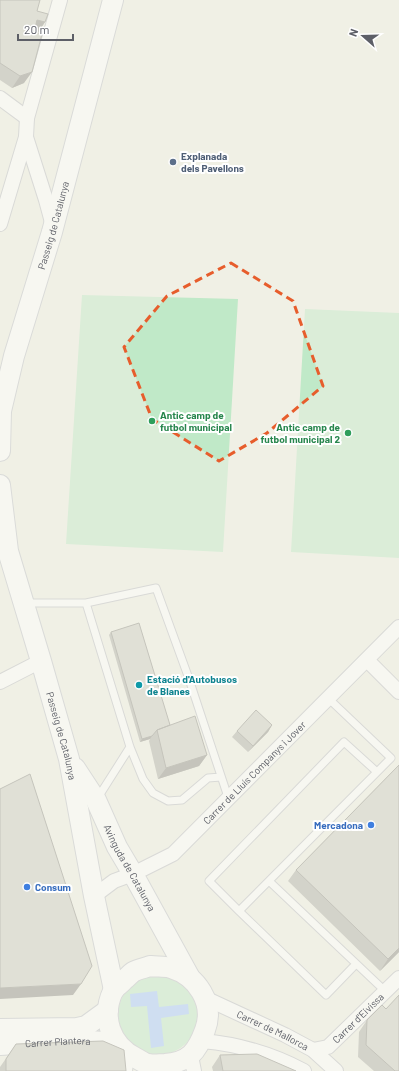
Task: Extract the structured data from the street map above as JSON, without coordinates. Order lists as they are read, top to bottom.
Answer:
{
  "streets": {
    "street": [
      "Passeig de Catalunya",
      "Carrer de Lluís Companys i Jover",
      "Avinguda de Catalunya",
      "Carrer d'Eivissa",
      "Carrer de Mallorca",
      "Carrer Plantera"
    ]
  },
  "crossings": [
    ["Passeig de Catalunya", "Carrer de Lluís Companys i Jover"],
    ["Passeig de Catalunya", "Avinguda de Catalunya"],
    ["Passeig de Catalunya", "Carrer de Mallorca"],
    ["Passeig de Catalunya", "Carrer Plantera"],
    ["Carrer de Lluís Companys i Jover", "Avinguda de Catalunya"],
    ["Avinguda de Catalunya", "Carrer de Mallorca"],
    ["Avinguda de Catalunya", "Carrer Plantera"],
    ["Carrer d'Eivissa", "Carrer de Mallorca"],
    ["Carrer de Mallorca", "Carrer Plantera"]
  ],
  "places": [
    "Explanada dels Pavellons",
    "Antic camp de futbol municipal",
    "Antic camp de futbol municipal 2",
    "Estació d'Autobusos de Blanes",
    "Mercadona",
    "Consum"
  ],
  "scale_bar": "20 m",
  "north": "left"
}
